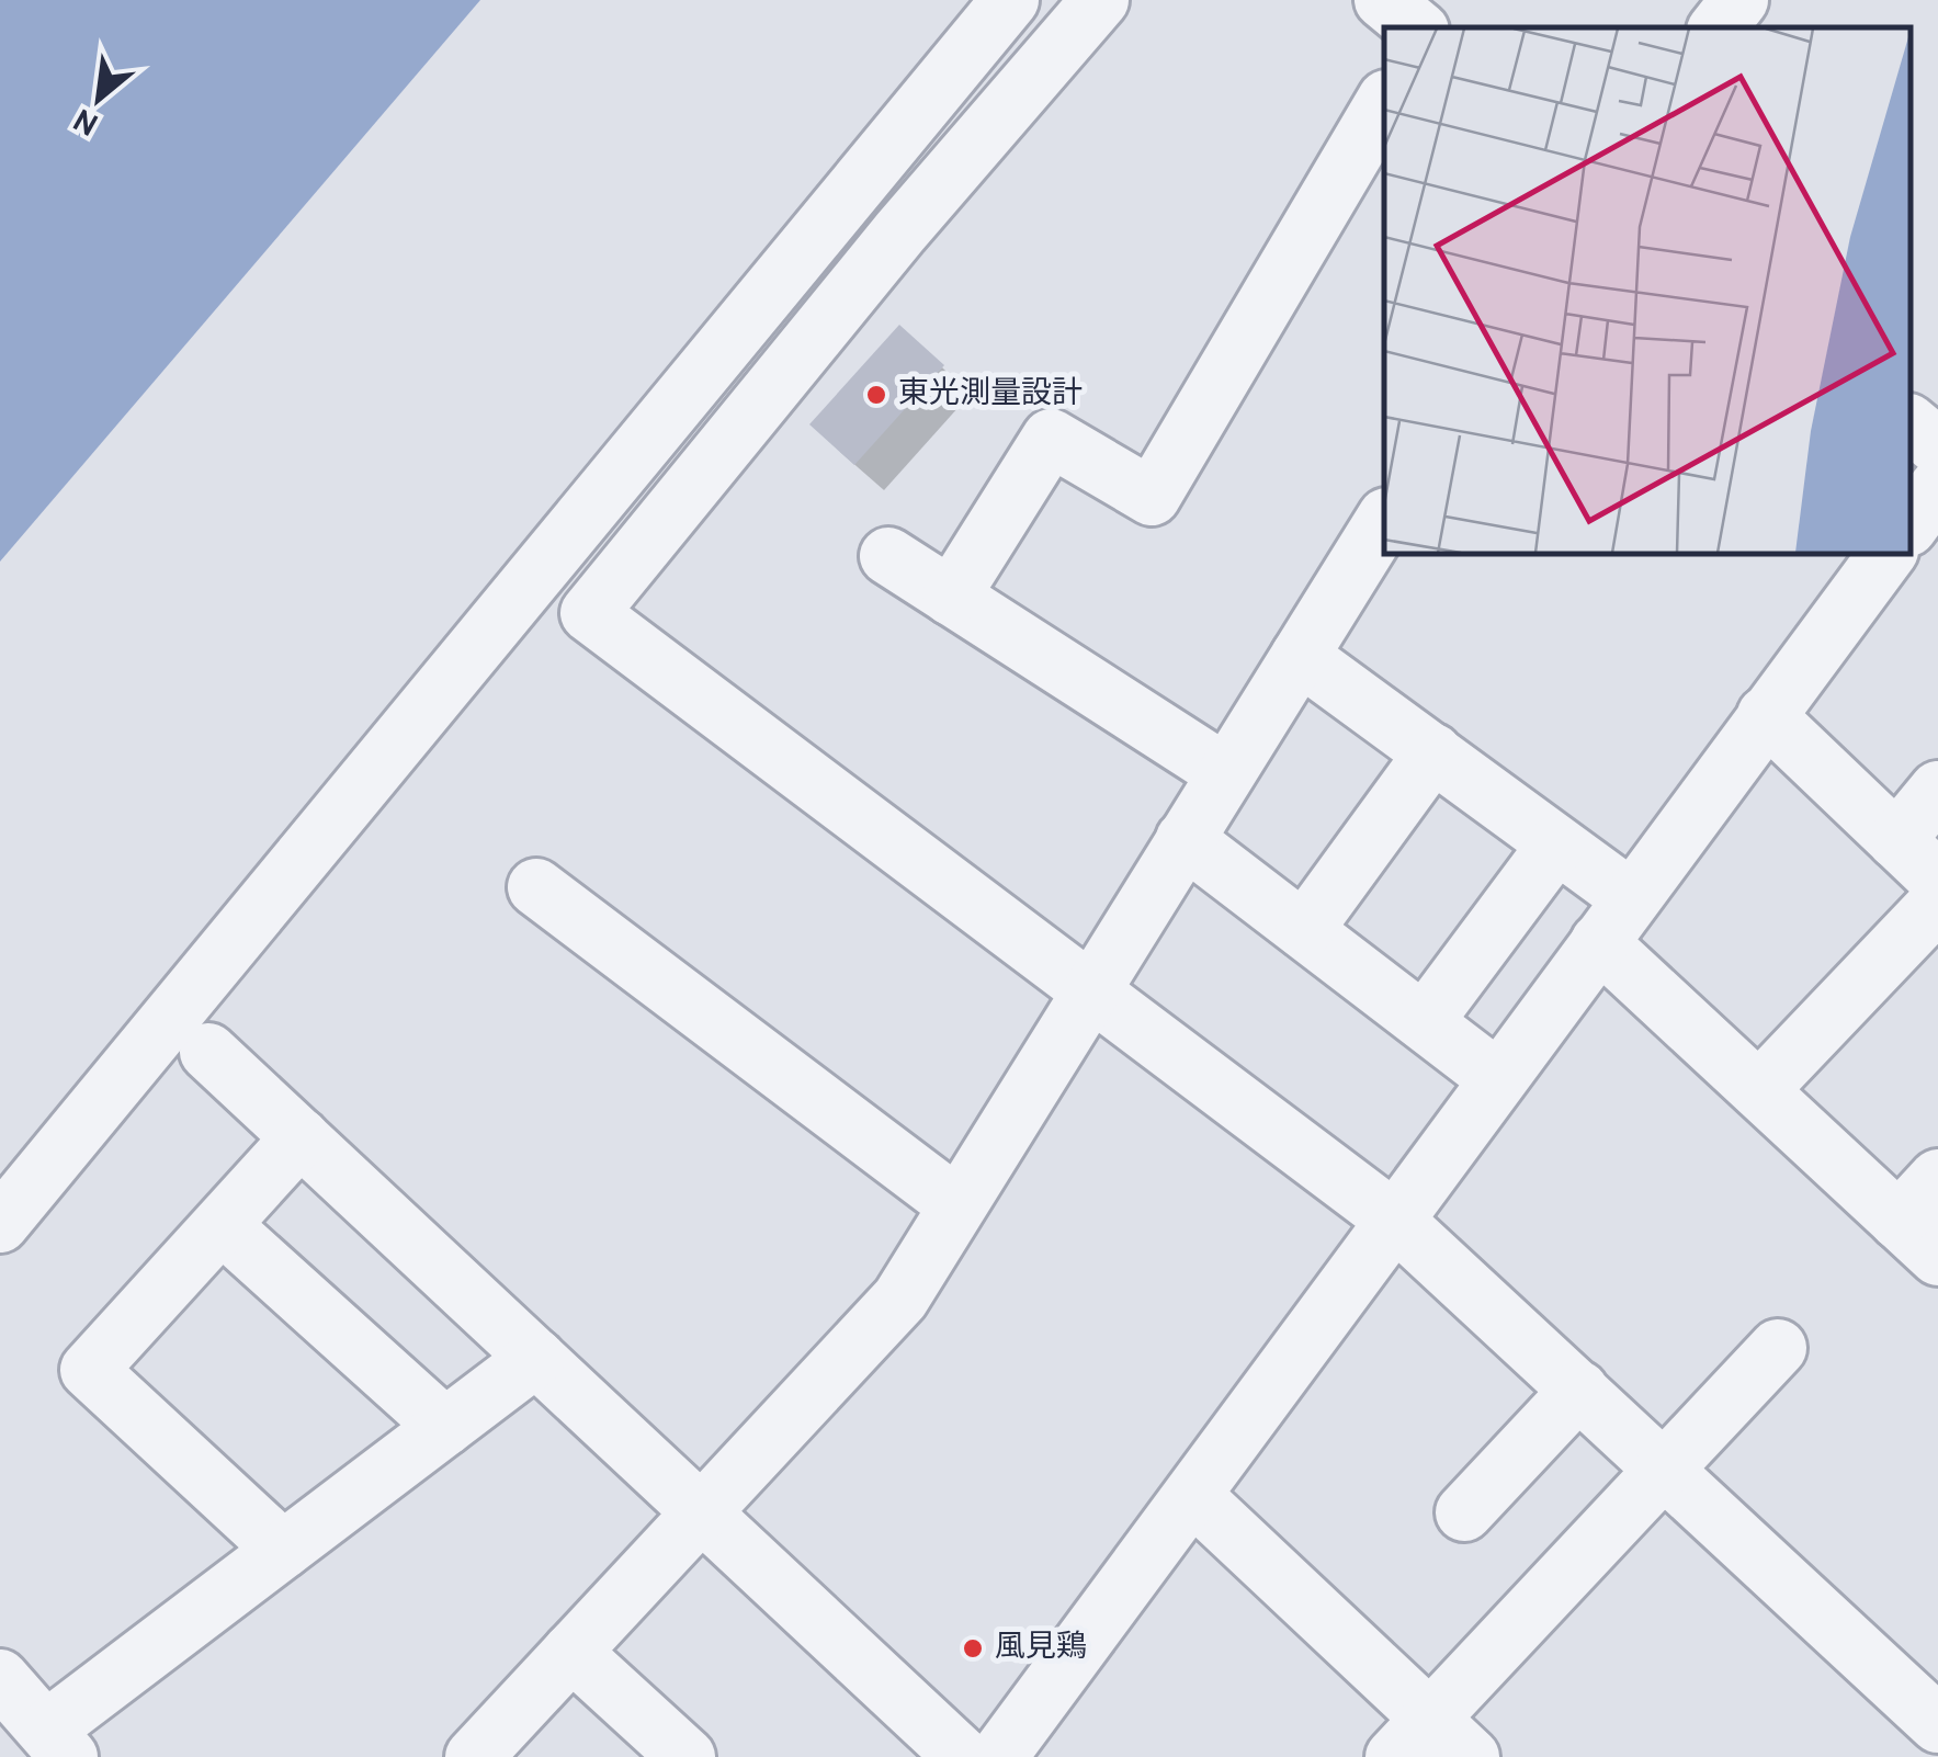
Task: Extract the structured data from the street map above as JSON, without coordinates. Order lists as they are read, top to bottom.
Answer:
{
  "places": ["東光測量設計", "風見鶏"],
  "north": "bottom left"
}
